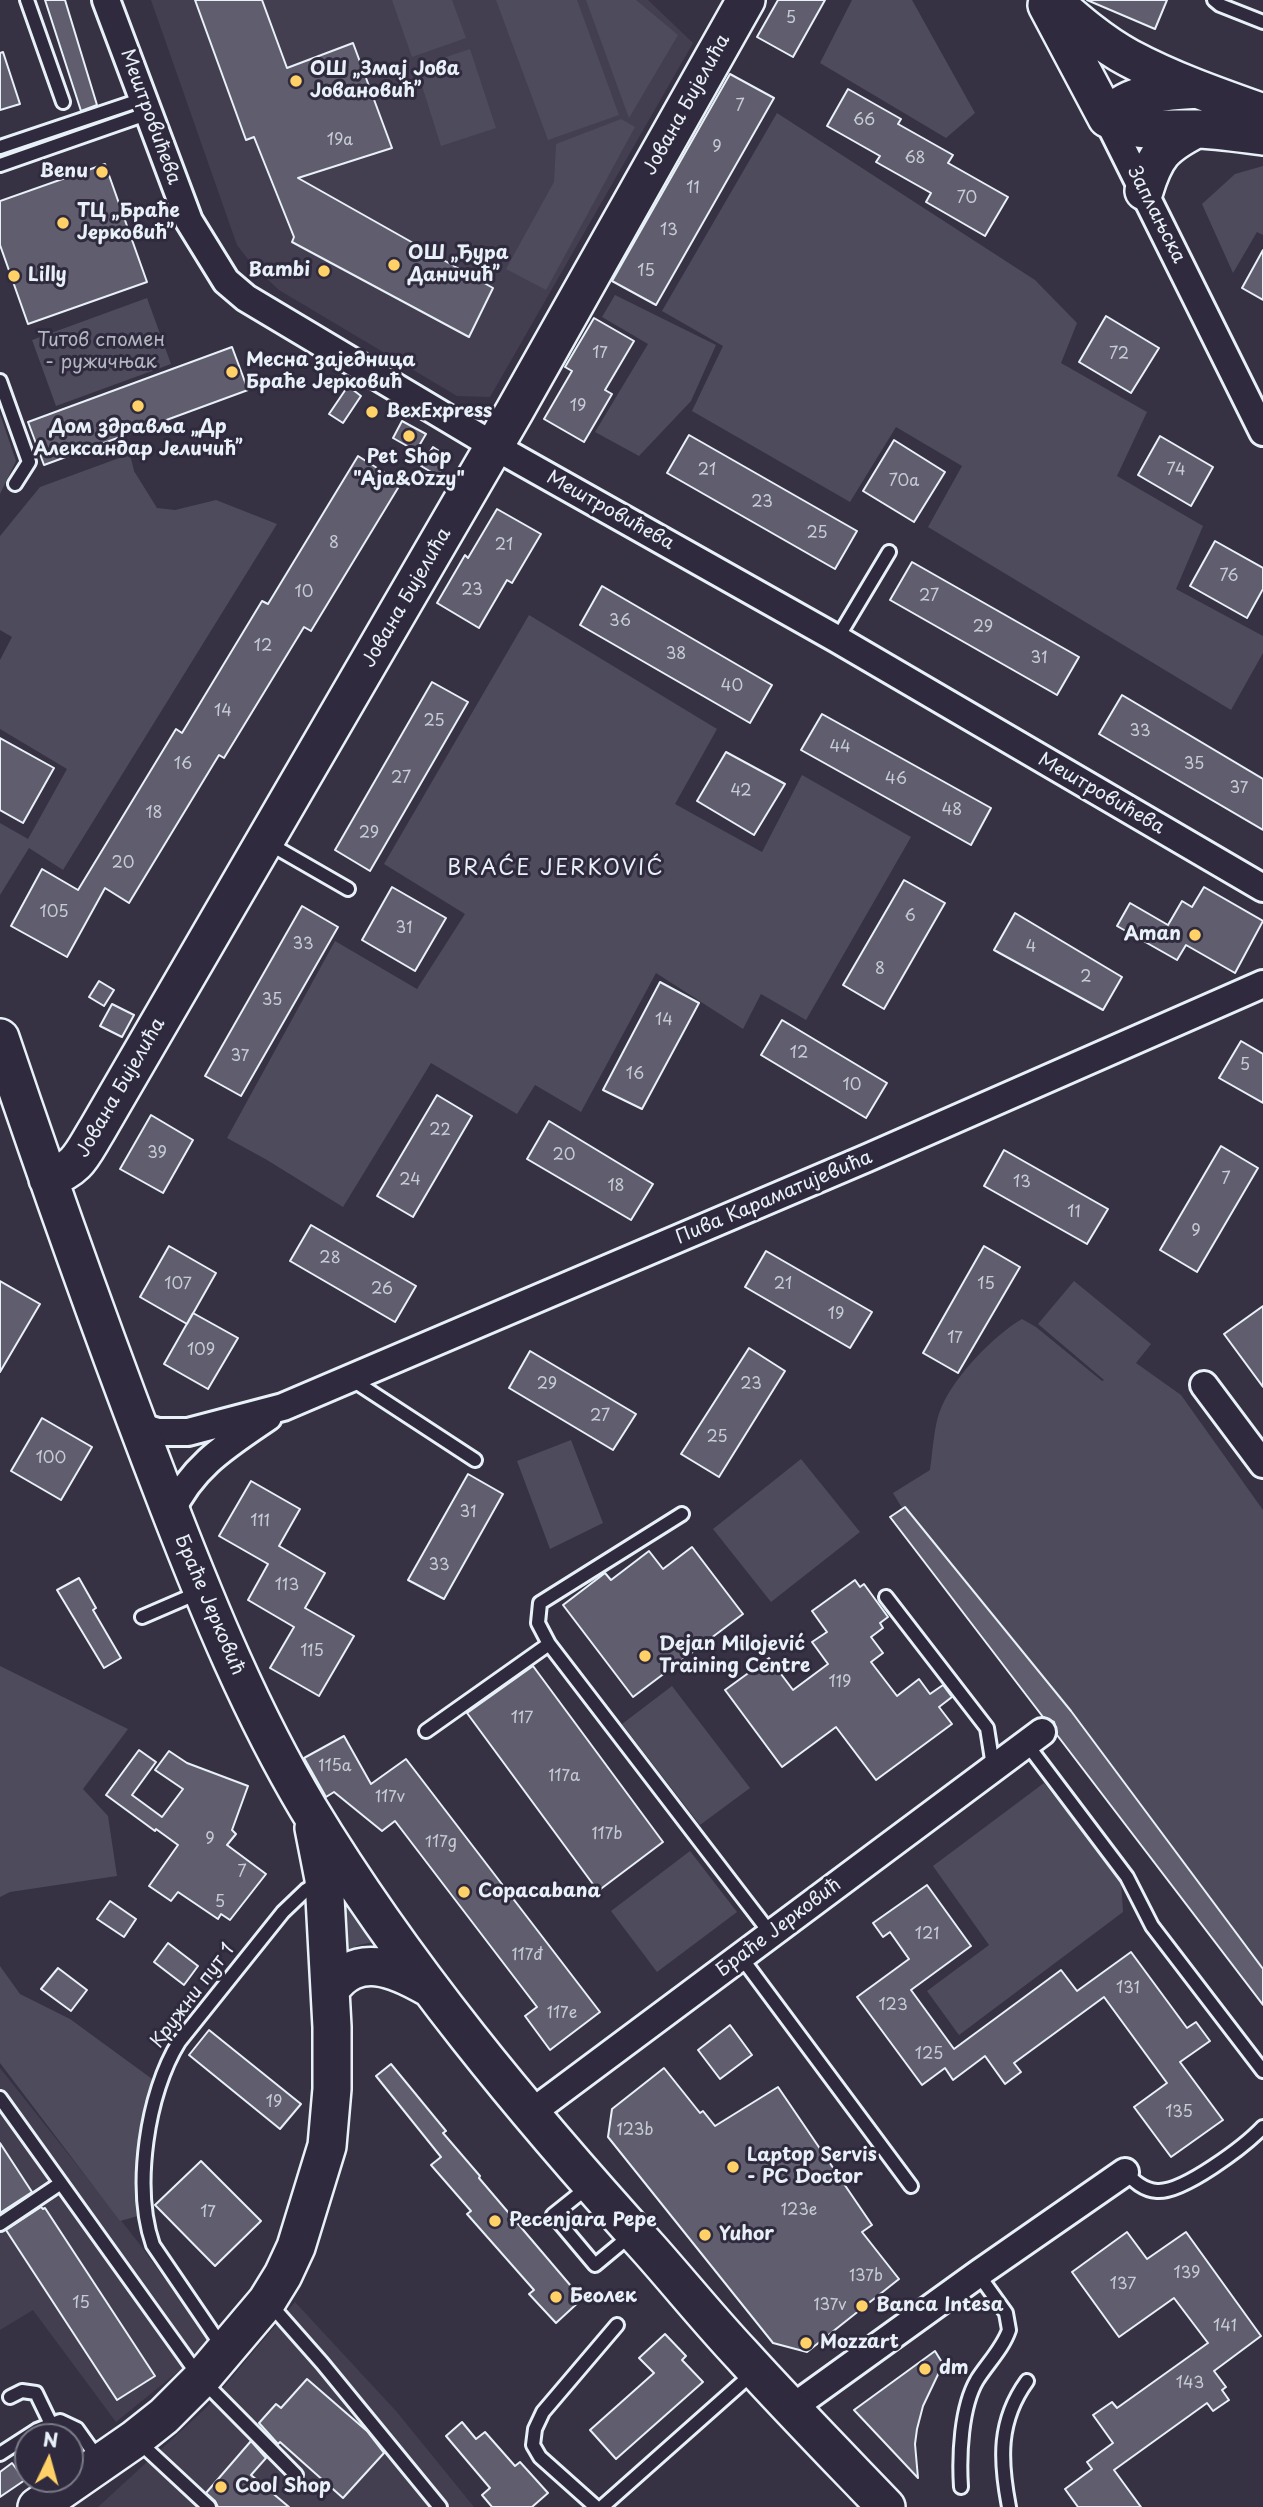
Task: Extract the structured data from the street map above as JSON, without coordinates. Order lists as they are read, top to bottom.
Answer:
{
  "streets": {
    "street": [
      "Јована Бијелића",
      "Мештровићева",
      "Заплањска",
      "Пива Караматијевића",
      "Браће Јерковић"
    ],
    "lane": ["Кружни пут 1"]
  },
  "crossings": [
    ["Јована Бијелића", "Мештровићева"],
    ["Јована Бијелића", "Браће Јерковић"],
    ["Пива Караматијевића", "Браће Јерковић"]
  ],
  "districts": ["BRAĆE JERKOVIĆ"],
  "parks": ["Титов спомен - ружичњак"],
  "places": [
    "ОШ „Змај Јова Јовановић”",
    "Benu",
    "ТЦ „Браће Јерковић”",
    "ОШ „Ђура Даничић”",
    "Bambi",
    "Lilly",
    "Месна заједница Браће Јерковић",
    "Дом здравља „Др Александар Јеличић”",
    "BexExpress",
    "Pet Shop \"Aja&Ozzy\"",
    "Aman",
    "Dejan Milojević Training Centre",
    "Copacabana",
    "Laptop Servis - PC Doctor",
    "Pecenjara Pepe",
    "Yuhor",
    "Беолек",
    "Banca Intesa",
    "Mozzart",
    "dm",
    "Cool Shop"
  ],
  "house_numbers": [
    "5",
    "7",
    "66",
    "19a",
    "9",
    "68",
    "11",
    "70",
    "13",
    "15",
    "17",
    "72",
    "19",
    "21",
    "74",
    "70a",
    "23",
    "25",
    "8",
    "21",
    "76",
    "23",
    "10",
    "27",
    "36",
    "29",
    "12",
    "38",
    "31",
    "40",
    "14",
    "25",
    "33",
    "44",
    "16",
    "35",
    "27",
    "46",
    "37",
    "42",
    "48",
    "18",
    "29",
    "20",
    "105",
    "6",
    "31",
    "33",
    "4",
    "8",
    "2",
    "35",
    "14",
    "12",
    "37",
    "5",
    "16",
    "10",
    "22",
    "39",
    "20",
    "7",
    "24",
    "13",
    "18",
    "11",
    "9",
    "28",
    "107",
    "21",
    "15",
    "26",
    "19",
    "17",
    "109",
    "29",
    "23",
    "27",
    "25",
    "100",
    "31",
    "111",
    "33",
    "113",
    "115",
    "119",
    "117",
    "115a",
    "117a",
    "117v",
    "117b",
    "9",
    "117g",
    "7",
    "5",
    "121",
    "117đ",
    "131",
    "123",
    "117e",
    "125",
    "19",
    "135",
    "123b",
    "123e",
    "17",
    "139",
    "137b",
    "137",
    "15",
    "137v",
    "141",
    "143"
  ],
  "north": "top"
}
